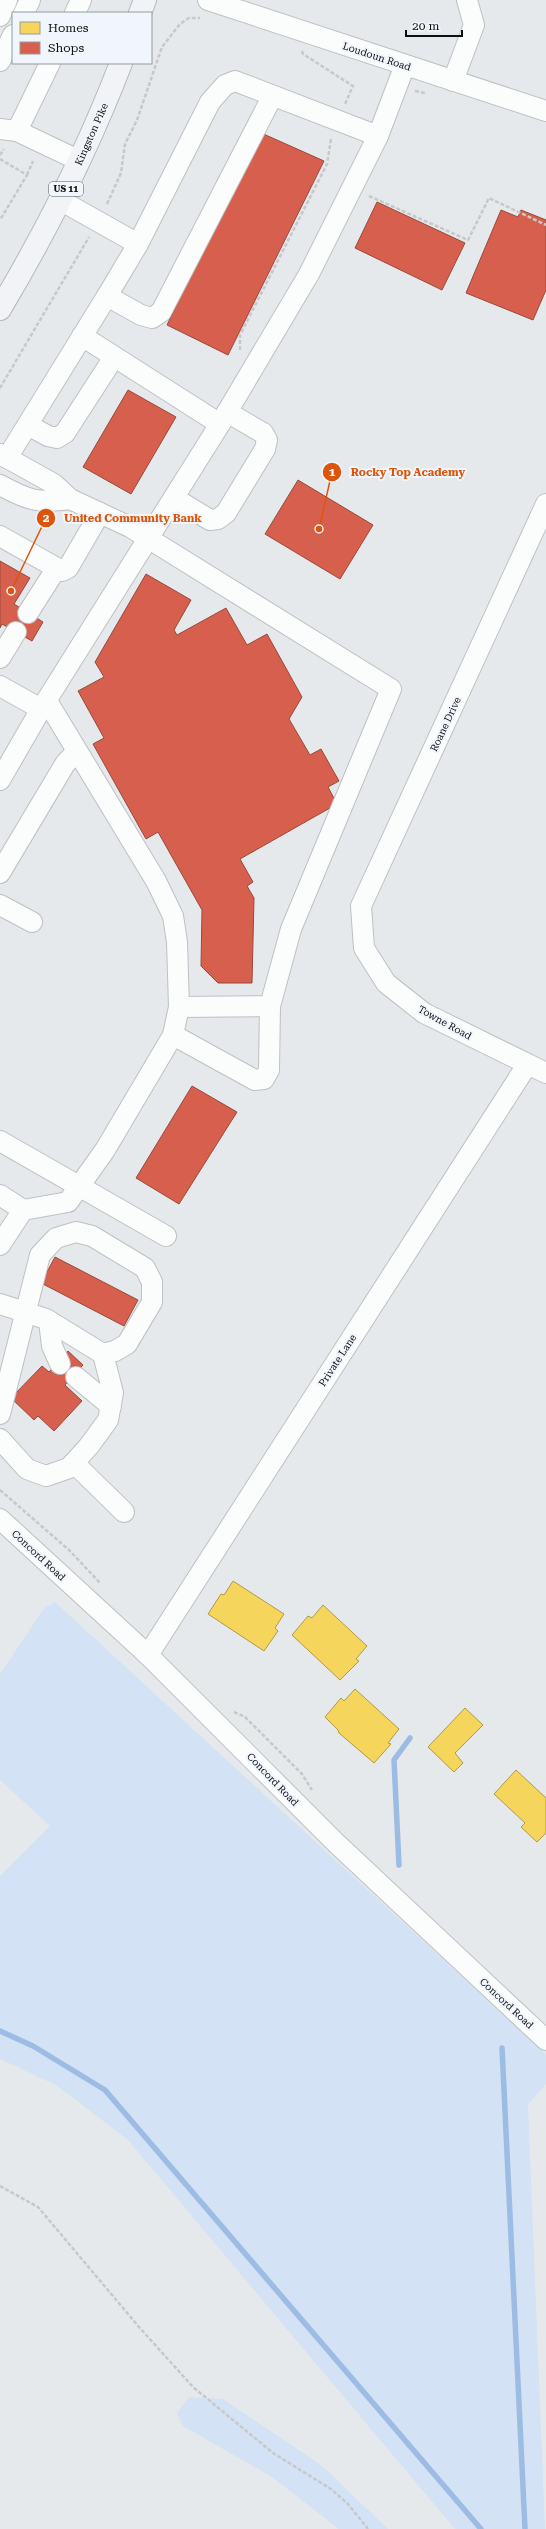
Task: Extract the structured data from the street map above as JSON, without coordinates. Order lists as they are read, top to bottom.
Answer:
{
  "streets": {
    "main road": ["Kingston Pike", "US 11"],
    "street": [
      "Loudoun Road",
      "Roane Drive",
      "Towne Road",
      "Private Lane",
      "Concord Road"
    ]
  },
  "crossings": [
    ["Roane Drive", "Towne Road"],
    ["Towne Road", "Private Lane"],
    ["Private Lane", "Concord Road"]
  ],
  "places": ["Rocky Top Academy", "United Community Bank"],
  "legend": ["Homes", "Shops"],
  "scale_bar": "20 m"
}
